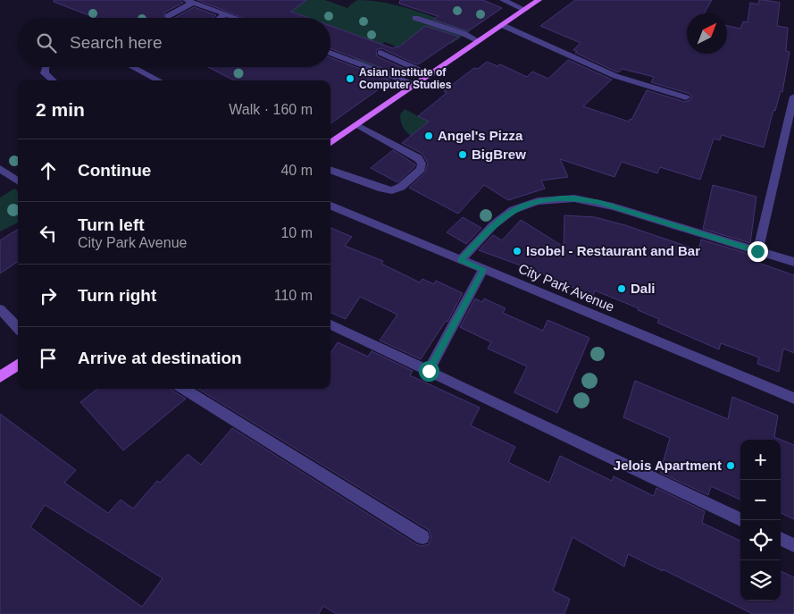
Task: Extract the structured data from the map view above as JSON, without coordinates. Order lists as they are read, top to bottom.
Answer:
{
  "streets": {
    "street": ["City Park Avenue"]
  },
  "places": [
    "Asian Institute of Computer Studies",
    "Angel's Pizza",
    "BigBrew",
    "Isobel - Restaurant and Bar",
    "Dali",
    "Jelois Apartment"
  ],
  "north": "top right",
  "page": {
    "search": "Search here",
    "heading": ["2 min", "Walk · 160 m"],
    "list": [
      ["Continue", "40 m"],
      ["Turn left", "City Park Avenue", "10 m"],
      ["Turn right", "110 m"],
      "Arrive at destination"
    ],
    "map_buttons": ["+", "−"]
  }
}
